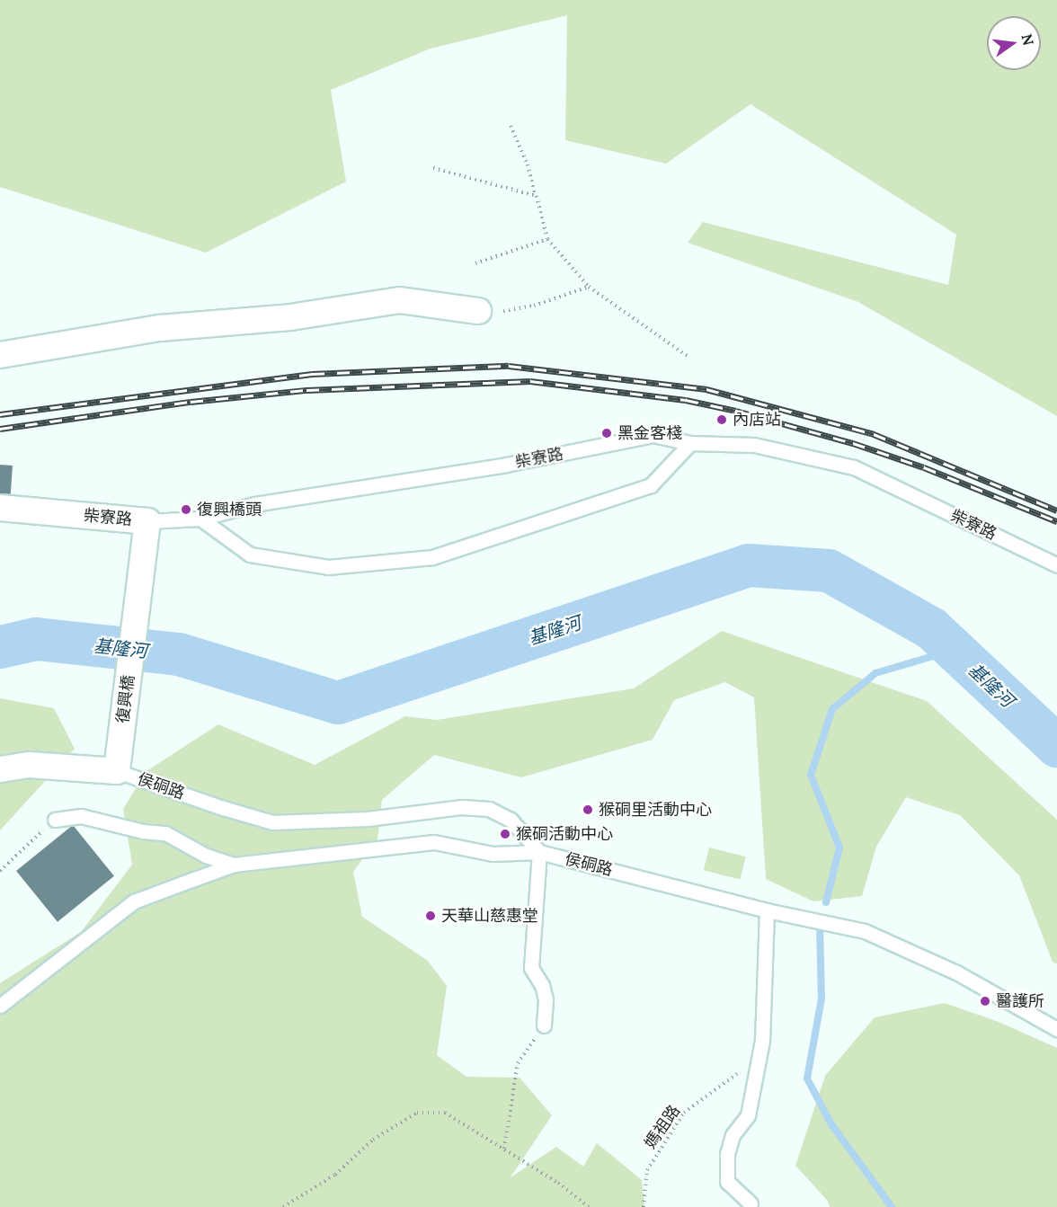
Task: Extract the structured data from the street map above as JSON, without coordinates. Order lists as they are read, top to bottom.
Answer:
{
  "streets": {
    "street": ["柴寮路", "復興橋"],
    "lane": ["侯硐路"],
    "path": ["媽祖路"]
  },
  "crossings": [
    ["柴寮路", "復興橋"],
    ["復興橋", "侯硐路"]
  ],
  "water": ["基隆河"],
  "places": [
    "內店站",
    "黑金客棧",
    "復興橋頭",
    "猴硐里活動中心",
    "猴硐活動中心",
    "天華山慈惠堂",
    "醫護所"
  ],
  "north": "right"
}
